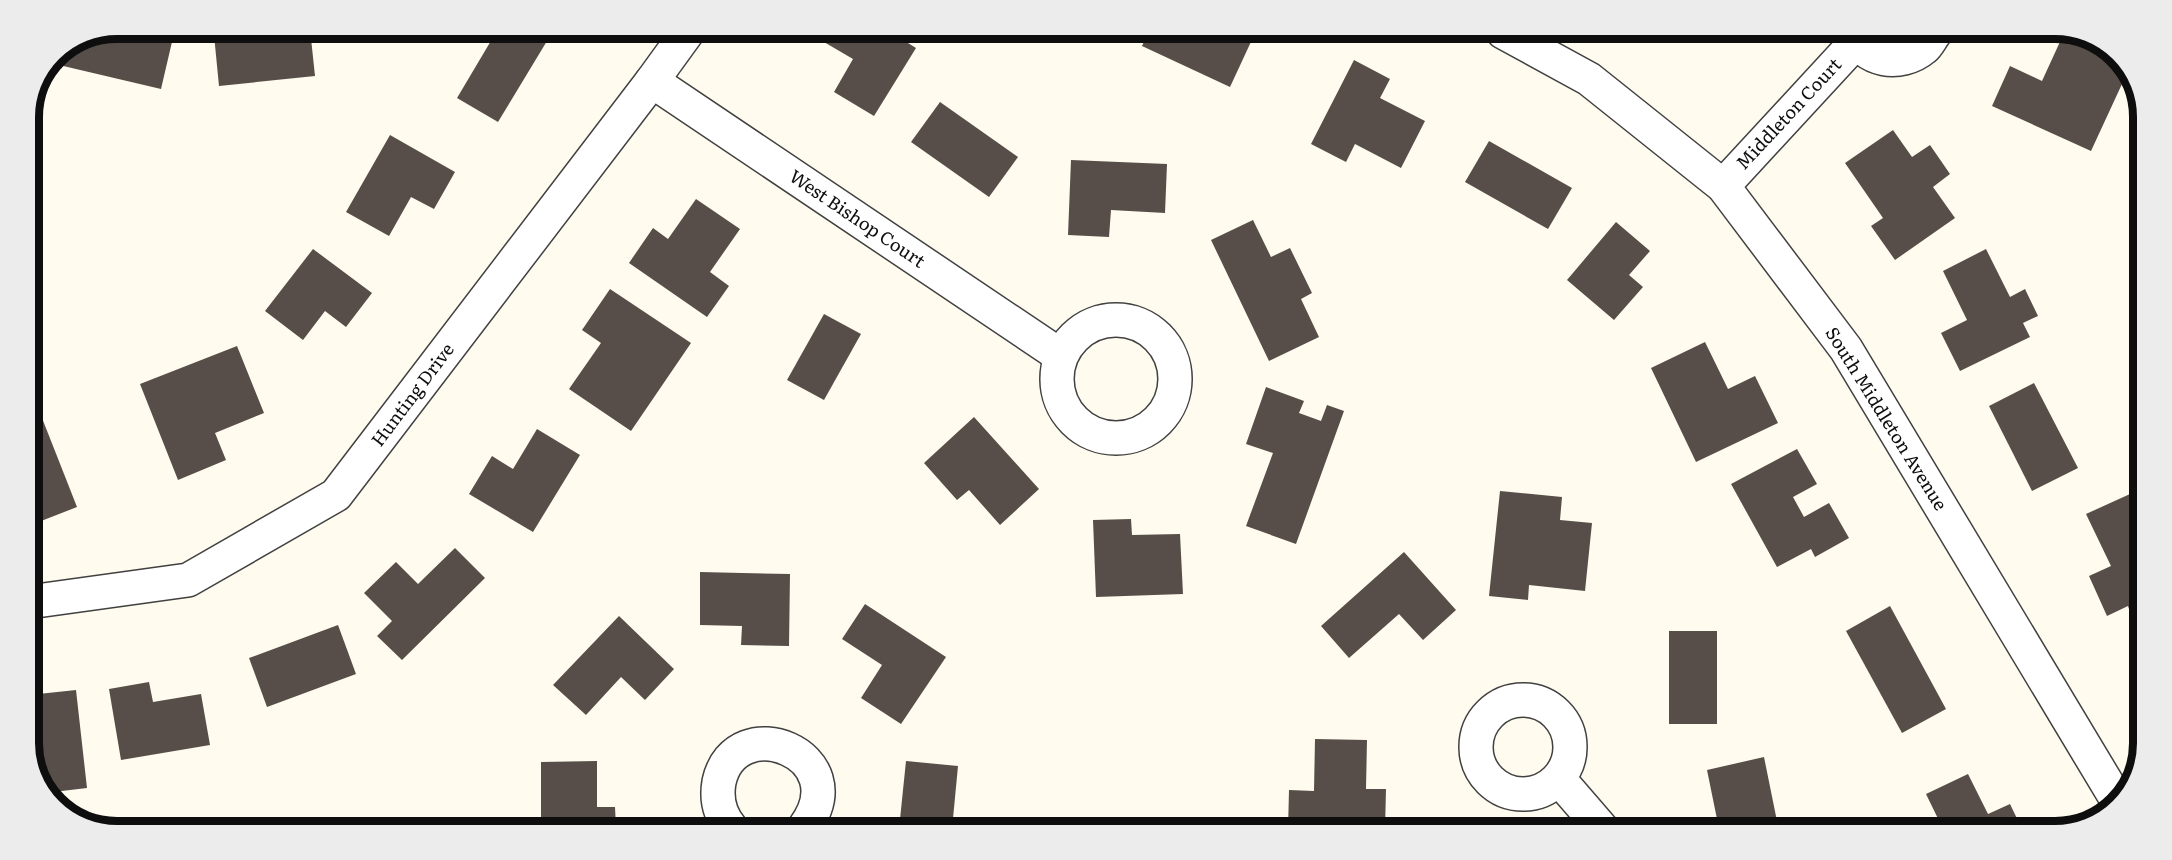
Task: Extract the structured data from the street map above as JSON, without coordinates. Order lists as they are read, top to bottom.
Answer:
{
  "streets": {
    "street": [
      "Middleton Court",
      "West Bishop Court",
      "Hunting Drive",
      "South Middleton Avenue"
    ]
  },
  "crossings": [
    ["Middleton Court", "South Middleton Avenue"],
    ["West Bishop Court", "Hunting Drive"]
  ]
}
